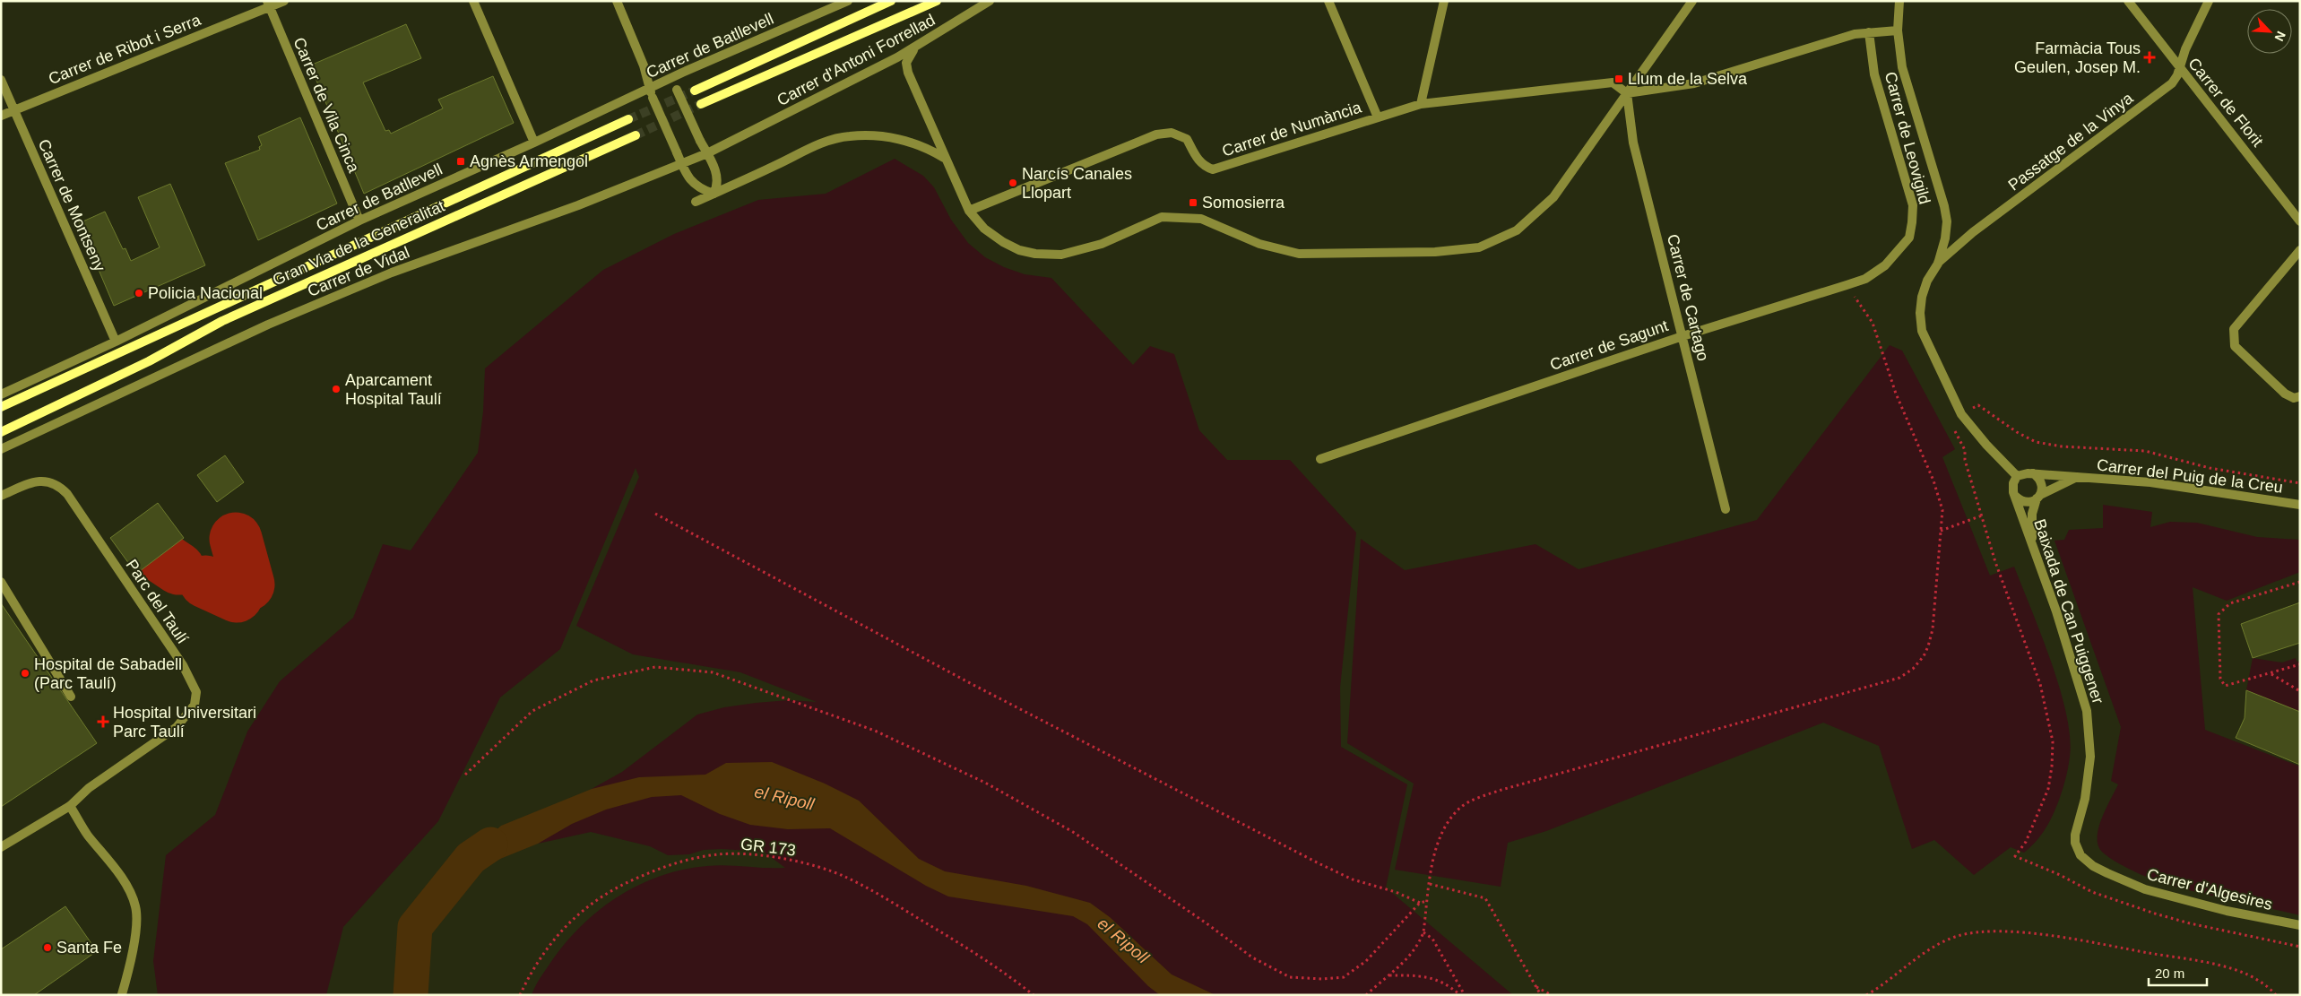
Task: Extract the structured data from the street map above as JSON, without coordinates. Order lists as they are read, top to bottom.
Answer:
{
  "streets": {
    "street": [
      "Carrer de Batllevell",
      "Carrer de Ribot i Serra",
      "Carrer d'Antoni Forrellad",
      "Carrer de Florit",
      "Carrer de Vila Cinca",
      "Carrer de Numància",
      "Carrer de Leovigild",
      "Passatge de la Vinya",
      "Carrer de Montseny",
      "Gran Via de la Generalitat",
      "Carrer de Vidal",
      "Carrer de Cartago",
      "Carrer de Sagunt",
      "Carrer del Puig de la Creu",
      "Parc del Taulí",
      "Baixada de Can Puiggener",
      "Carrer d'Algesires"
    ],
    "path": ["GR 173"]
  },
  "crossings": [
    ["Carrer de Batllevell", "Carrer de Vila Cinca"],
    ["Carrer de Batllevell", "Carrer de Montseny"],
    ["Carrer de Ribot i Serra", "Carrer de Vila Cinca"],
    ["Carrer de Ribot i Serra", "Carrer de Montseny"],
    ["Carrer d'Antoni Forrellad", "Carrer de Vidal"],
    ["Carrer de Florit", "Passatge de la Vinya"],
    ["Carrer de Numància", "Carrer de Cartago"],
    ["Carrer de Leovigild", "Carrer de Sagunt"],
    ["Carrer de Cartago", "Carrer de Sagunt"],
    ["Carrer del Puig de la Creu", "Baixada de Can Puiggener"],
    ["Baixada de Can Puiggener", "Carrer d'Algesires"]
  ],
  "water": ["el Ripoll"],
  "places": {
    "health": ["Farmàcia Tous Geulen, Josep M.", "Hospital Universitari Parc Taulí"],
    "transit": ["Llum de la Selva", "Agnès Armengol", "Somosierra"],
    "other": [
      "Narcís Canales Llopart",
      "Policia Nacional",
      "Aparcament Hospital Taulí",
      "Hospital de Sabadell (Parc Taulí)",
      "Santa Fe"
    ]
  },
  "scale_bar": "20 m",
  "north": "bottom right"
}
